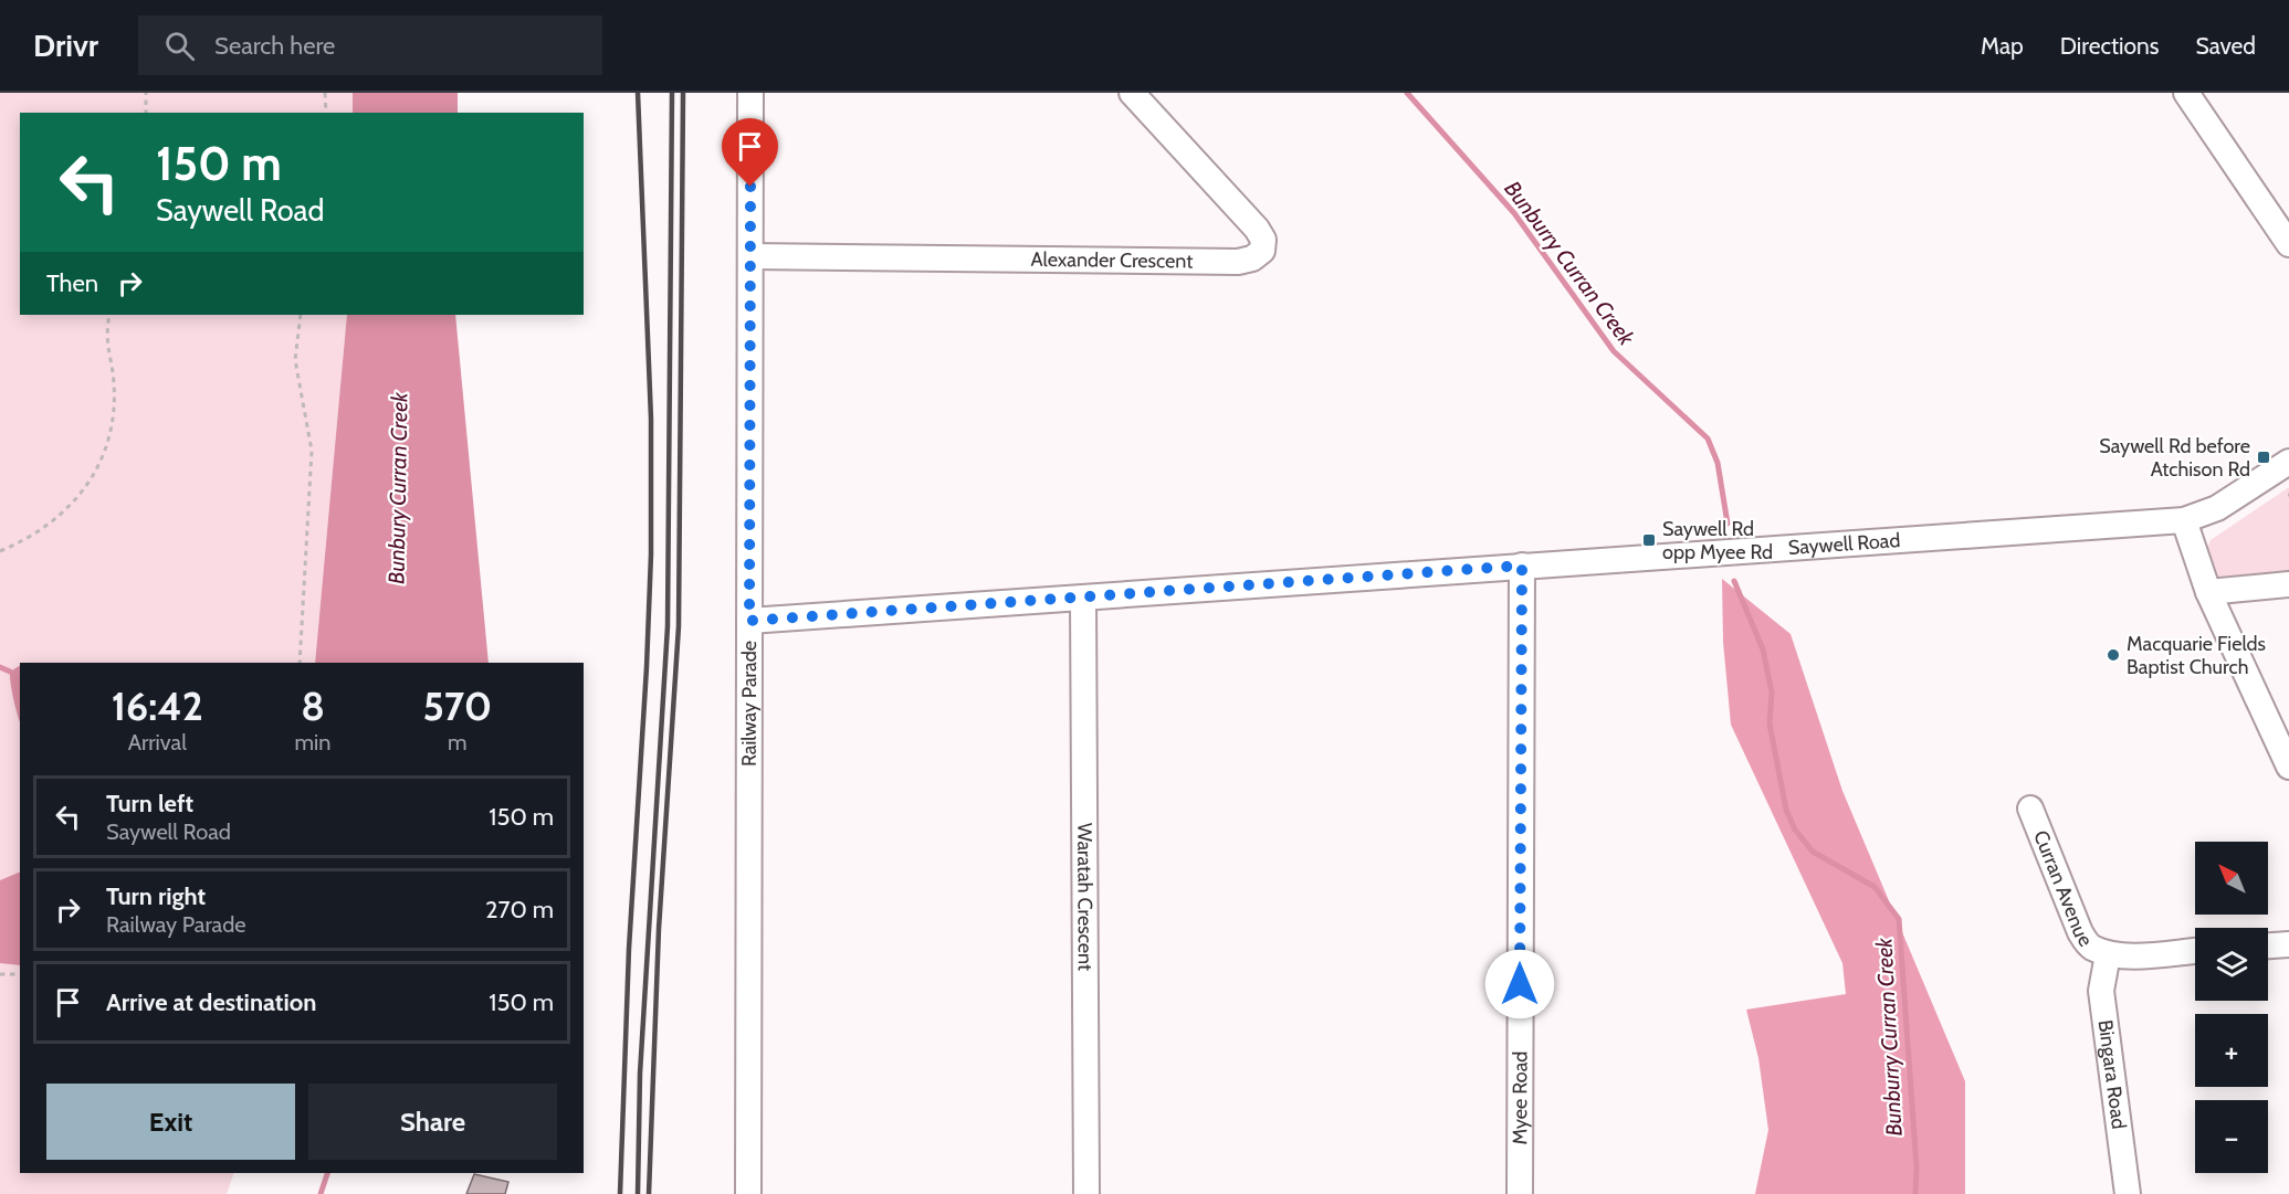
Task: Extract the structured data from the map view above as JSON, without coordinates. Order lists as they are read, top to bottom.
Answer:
{
  "streets": {
    "street": [
      "Alexander Crescent",
      "Saywell Road",
      "Railway Parade",
      "Curran Avenue",
      "Waratah Crescent",
      "Bingara Road",
      "Myee Road"
    ]
  },
  "crossings": [
    ["Alexander Crescent", "Railway Parade"],
    ["Saywell Road", "Railway Parade"],
    ["Saywell Road", "Waratah Crescent"],
    ["Saywell Road", "Myee Road"],
    ["Curran Avenue", "Bingara Road"]
  ],
  "water": ["Bunburry Curran Creek", "Bunbury Curran Creek"],
  "places": {
    "transit": ["Saywell Rd before Atchison Rd", "Saywell Rd opp Myee Rd"],
    "other": ["Macquarie Fields Baptist Church"]
  },
  "north": "top left",
  "page": {
    "header": "Drivr",
    "search": "Search here",
    "nav": ["Map", "Directions", "Saved"],
    "turn": ["150 m", "Saywell Road"],
    "then": "Then",
    "eta": [
      "16:42",
      "Arrival",
      "8",
      "min",
      "570",
      "m"
    ],
    "list": [
      {
        "name": "Turn left",
        "note": "Saywell Road",
        "value": "150 m"
      },
      {
        "name": "Turn right",
        "note": "Railway Parade",
        "value": "270 m"
      },
      {
        "name": "Arrive at destination",
        "value": "150 m"
      }
    ],
    "map_buttons": ["+", "−"],
    "buttons": ["Exit", "Share"]
  }
}
